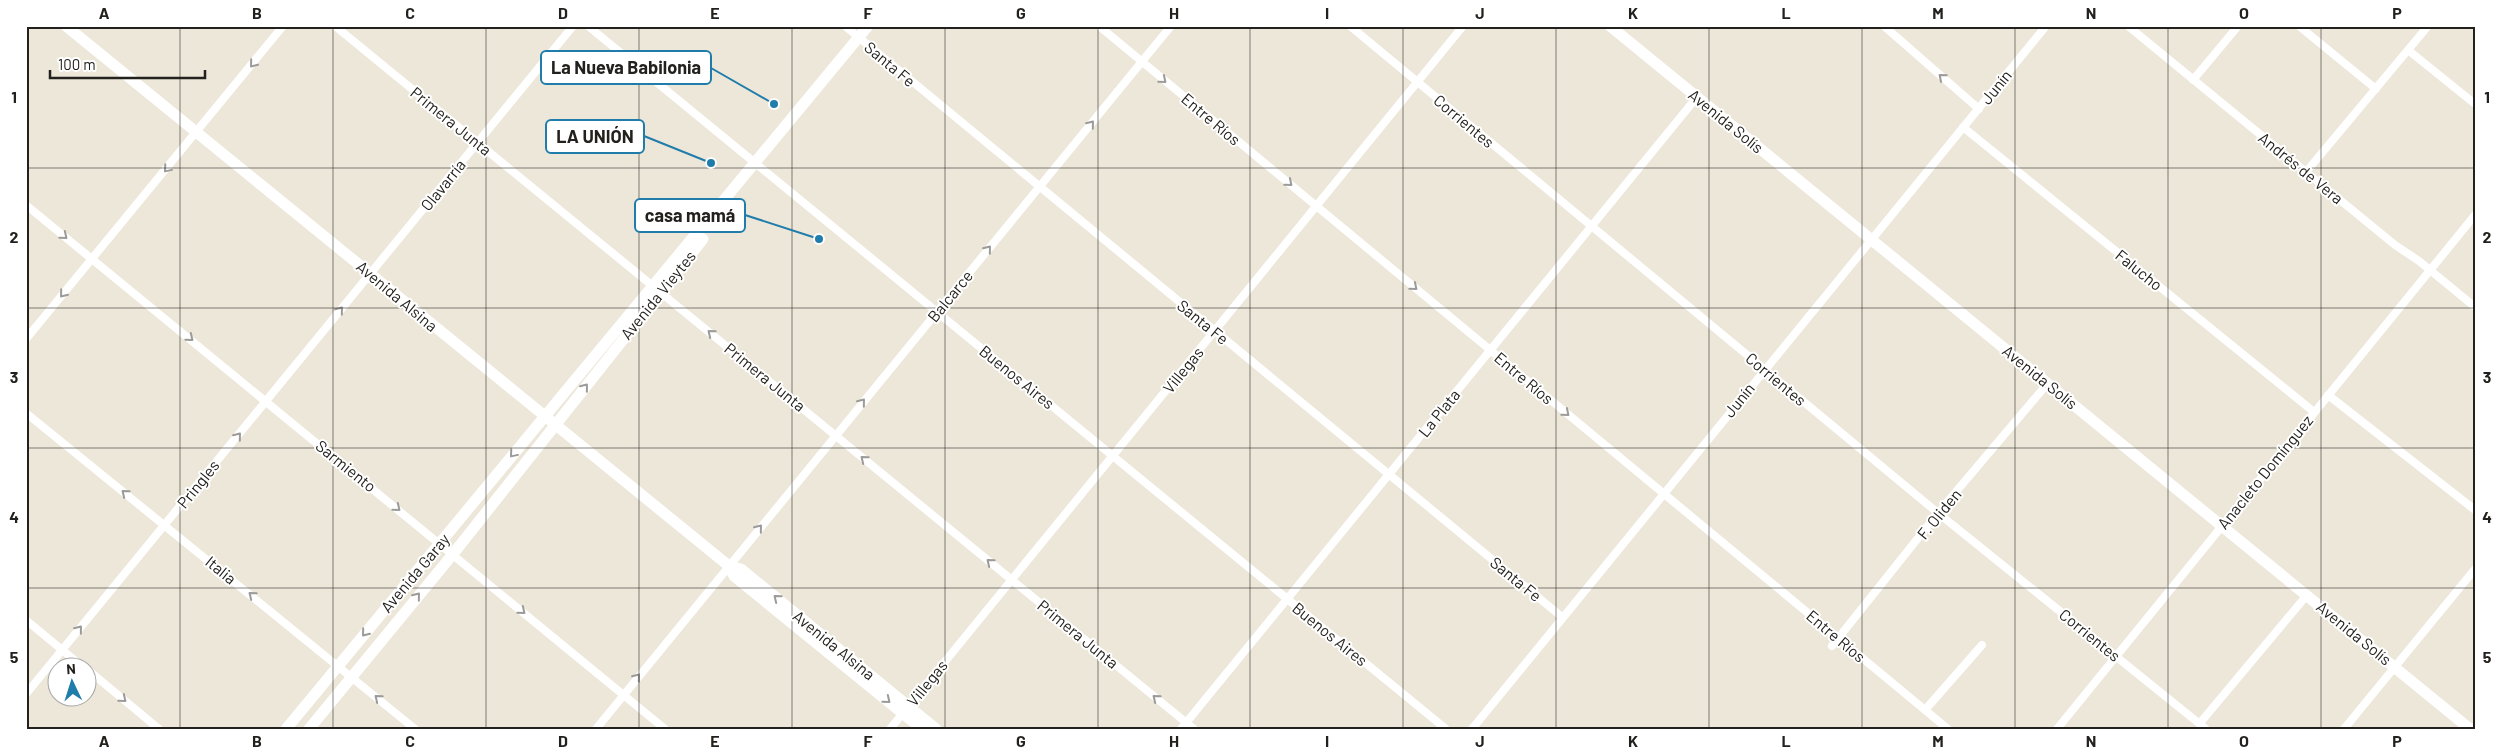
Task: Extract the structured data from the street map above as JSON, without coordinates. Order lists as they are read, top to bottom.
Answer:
{
  "streets": {
    "street": [
      "Santa Fe",
      "Junín",
      "Entre Ríos",
      "Primera Junta",
      "Corrientes",
      "Avenida Solís",
      "Andrés de Vera",
      "Olavarría",
      "Falucho",
      "Avenida Vieytes",
      "Avenida Alsina",
      "Balcarce",
      "Villegas",
      "Buenos Aires",
      "La Plata",
      "Sarmiento",
      "Anacleto Domínguez",
      "Pringles",
      "F. Oliden",
      "Italia",
      "Avenida Garay"
    ]
  },
  "crossings": [
    ["Santa Fe", "Junín"],
    ["Santa Fe", "Avenida Vieytes"],
    ["Santa Fe", "Balcarce"],
    ["Santa Fe", "Villegas"],
    ["Santa Fe", "La Plata"],
    ["Junín", "Entre Ríos"],
    ["Junín", "Corrientes"],
    ["Junín", "Avenida Solís"],
    ["Junín", "Falucho"],
    ["Entre Ríos", "Balcarce"],
    ["Entre Ríos", "Villegas"],
    ["Entre Ríos", "La Plata"],
    ["Entre Ríos", "F. Oliden"],
    ["Primera Junta", "Olavarría"],
    ["Primera Junta", "Avenida Vieytes"],
    ["Primera Junta", "Balcarce"],
    ["Primera Junta", "Villegas"],
    ["Primera Junta", "La Plata"],
    ["Corrientes", "Villegas"],
    ["Corrientes", "La Plata"],
    ["Corrientes", "Anacleto Domínguez"],
    ["Corrientes", "F. Oliden"],
    ["Avenida Solís", "La Plata"],
    ["Avenida Solís", "Anacleto Domínguez"],
    ["Avenida Solís", "F. Oliden"],
    ["Andrés de Vera", "Anacleto Domínguez"],
    ["Olavarría", "Avenida Alsina"],
    ["Olavarría", "Pringles"],
    ["Falucho", "Anacleto Domínguez"],
    ["Avenida Vieytes", "Avenida Alsina"],
    ["Avenida Vieytes", "Buenos Aires"],
    ["Avenida Vieytes", "Avenida Garay"],
    ["Avenida Alsina", "Balcarce"],
    ["Avenida Alsina", "Villegas"],
    ["Avenida Alsina", "Pringles"],
    ["Avenida Alsina", "Avenida Garay"],
    ["Balcarce", "Buenos Aires"],
    ["Balcarce", "Sarmiento"],
    ["Villegas", "Buenos Aires"],
    ["Buenos Aires", "La Plata"],
    ["Sarmiento", "Pringles"],
    ["Sarmiento", "Avenida Garay"],
    ["Pringles", "Italia"],
    ["Italia", "Avenida Garay"]
  ],
  "one_way": [
    "Entre Ríos",
    "Primera Junta",
    "Balcarce",
    "Sarmiento",
    "Pringles",
    "Italia"
  ],
  "places": ["La Nueva Babilonia", "LA UNIÓN", "casa mamá"],
  "scale_bar": "100 m",
  "north": "top",
  "grid": {
    "columns": [
      "A",
      "B",
      "C",
      "D",
      "E",
      "F",
      "G",
      "H",
      "I",
      "J",
      "K",
      "L",
      "M",
      "N",
      "O",
      "P"
    ],
    "rows": [
      "1",
      "2",
      "3",
      "4",
      "5"
    ]
  }
}
